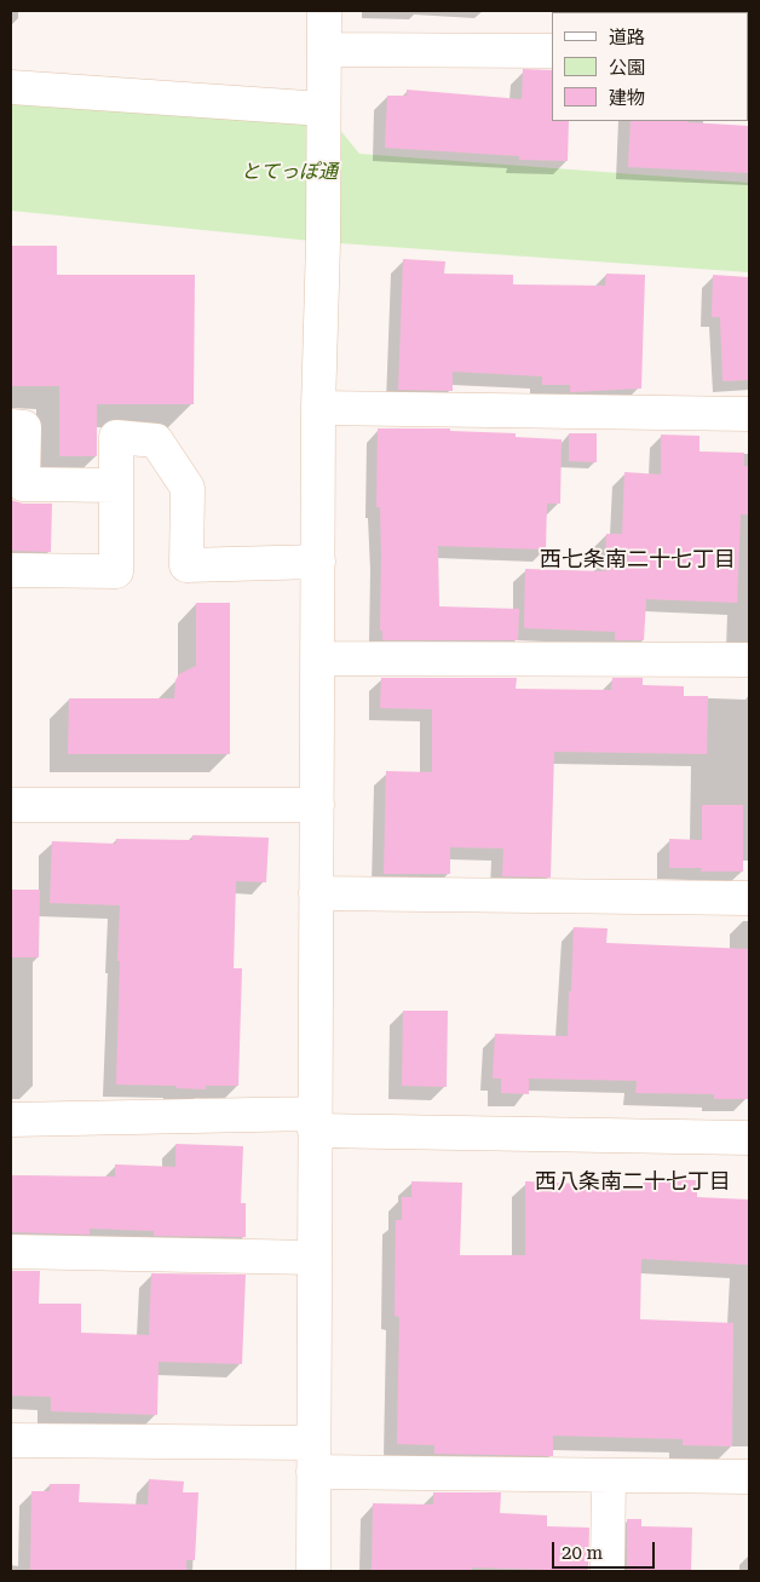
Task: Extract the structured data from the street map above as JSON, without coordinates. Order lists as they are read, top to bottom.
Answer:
{
  "districts": ["西七条南二十七丁目", "西八条南二十七丁目"],
  "parks": ["とてっぽ通"],
  "legend": ["道路", "公園", "建物"],
  "scale_bar": "20 m"
}
